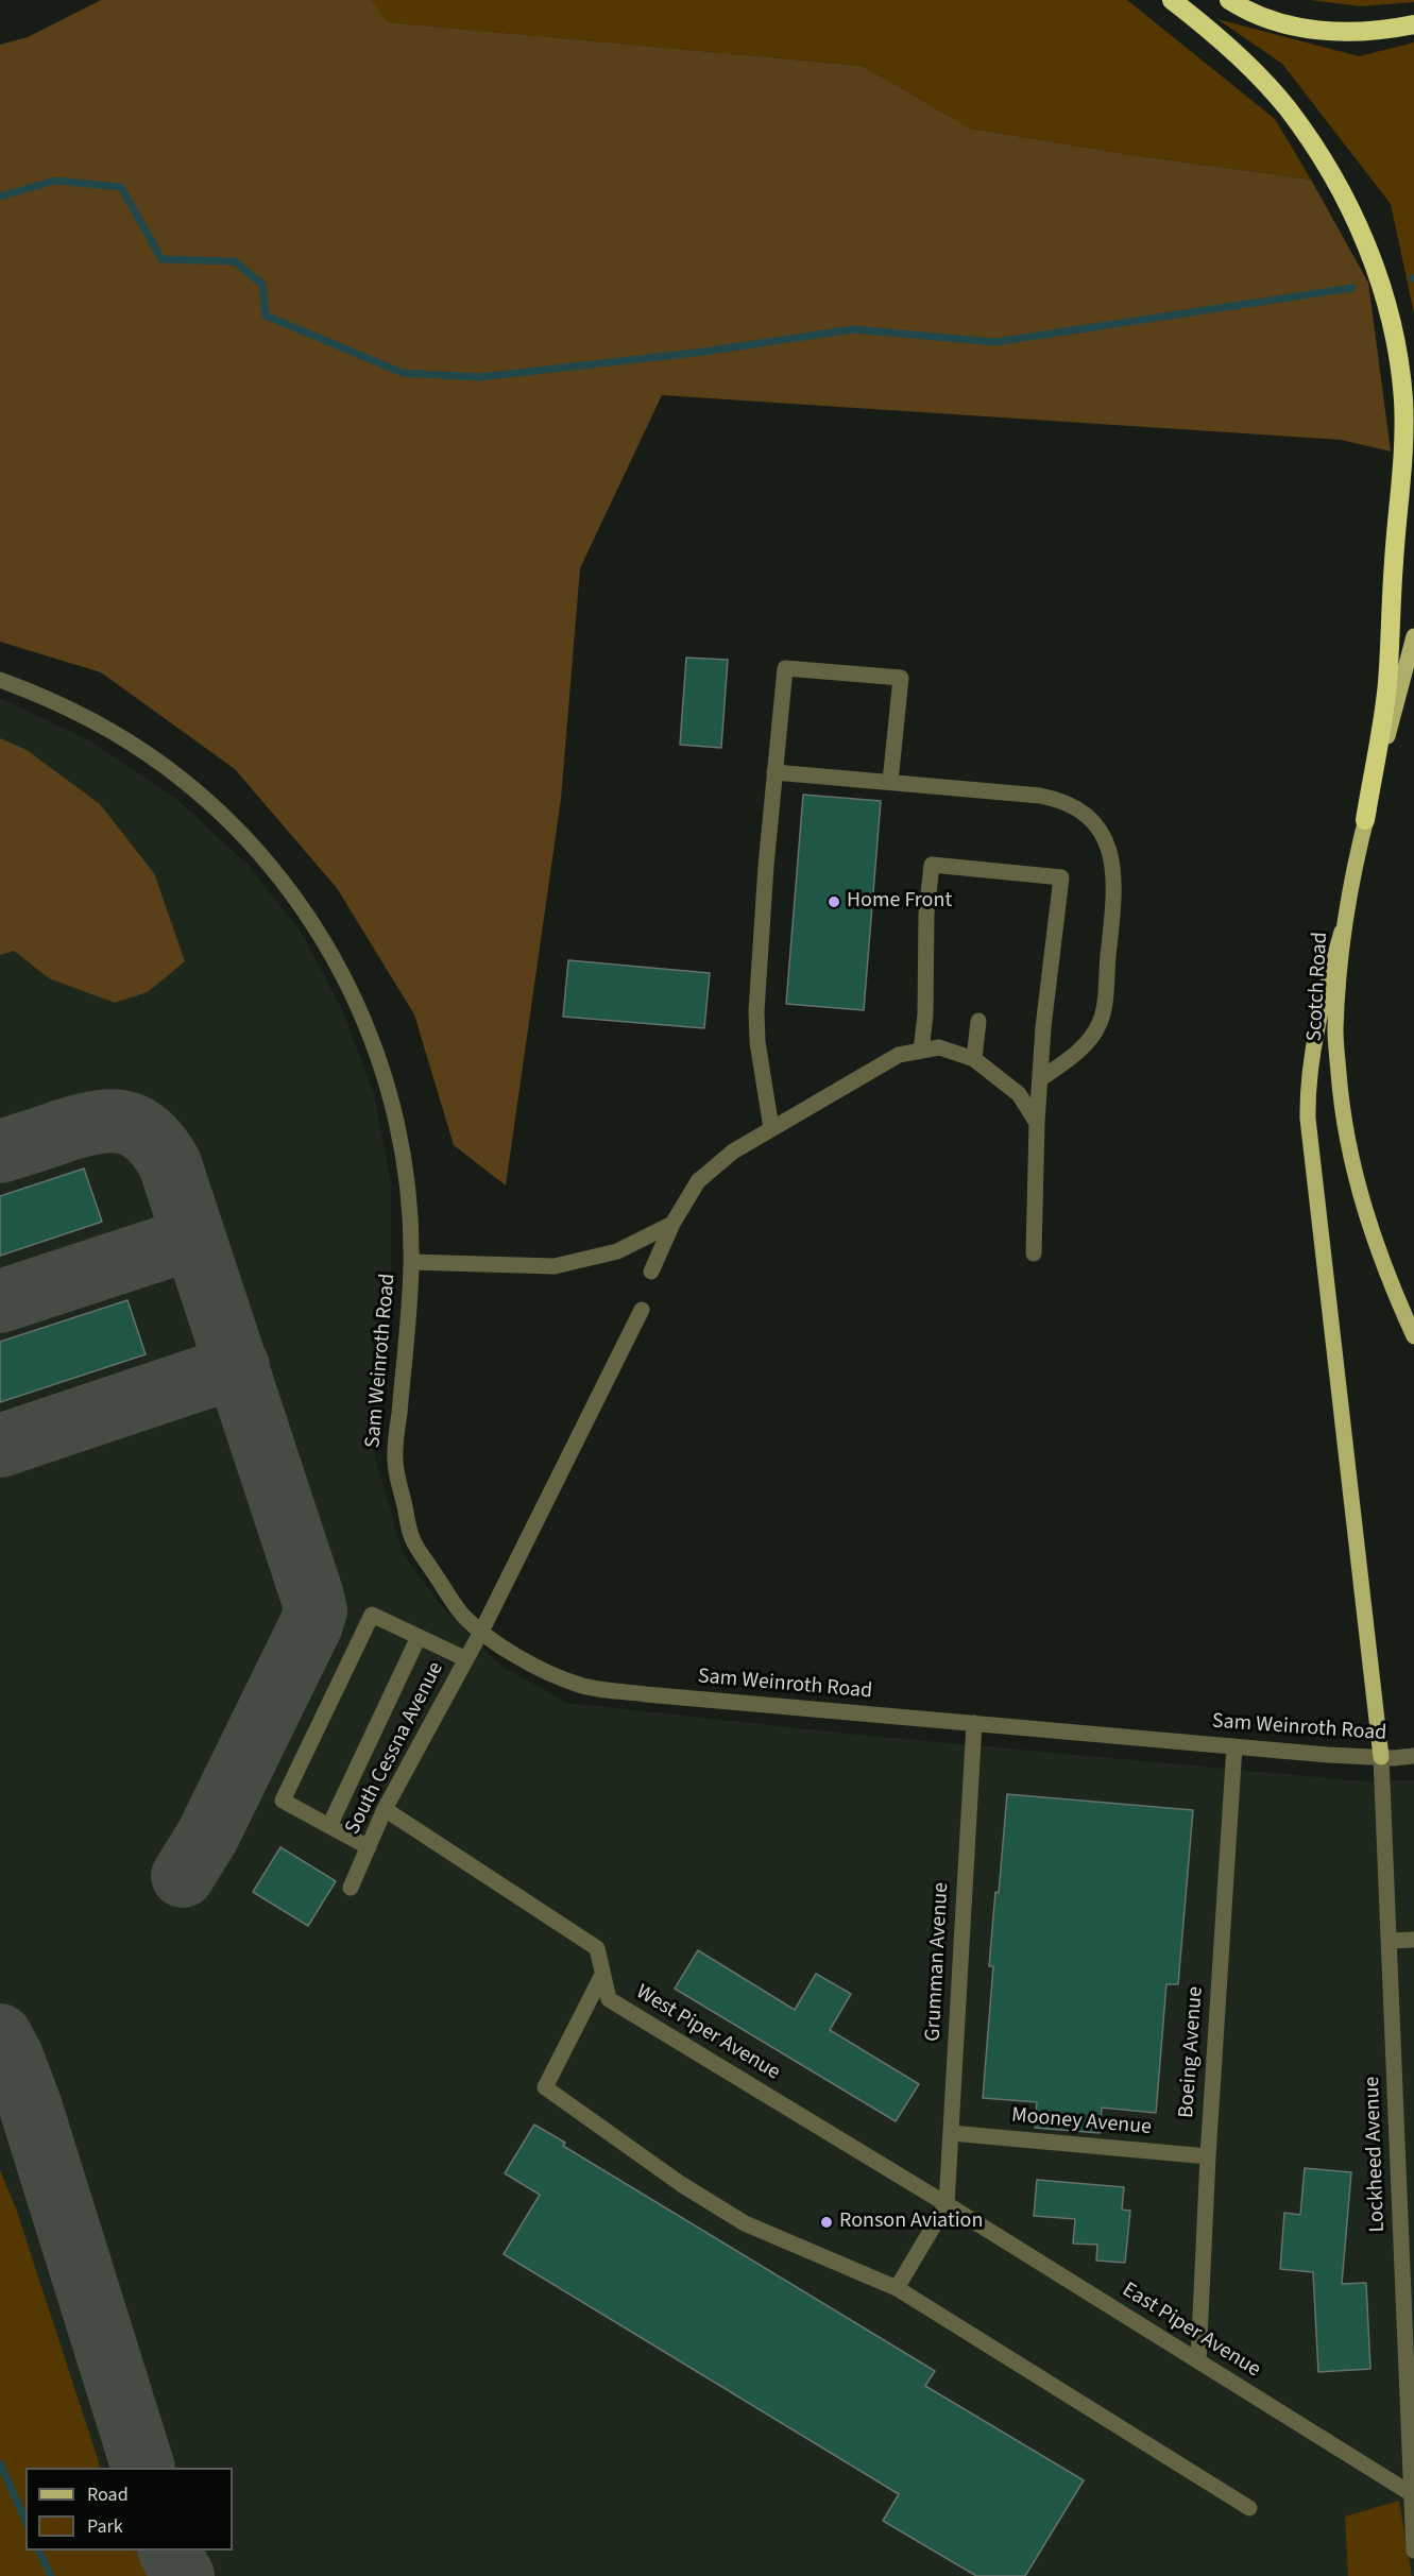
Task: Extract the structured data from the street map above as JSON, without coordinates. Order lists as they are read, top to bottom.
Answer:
{
  "streets": {
    "main road": ["Scotch Road"],
    "street": [
      "Sam Weinroth Road",
      "South Cessna Avenue",
      "Grumman Avenue",
      "West Piper Avenue",
      "Boeing Avenue",
      "Mooney Avenue",
      "Lockheed Avenue",
      "East Piper Avenue"
    ]
  },
  "crossings": [
    ["Sam Weinroth Road", "South Cessna Avenue"],
    ["Sam Weinroth Road", "Grumman Avenue"],
    ["Sam Weinroth Road", "Boeing Avenue"],
    ["Sam Weinroth Road", "Lockheed Avenue"],
    ["South Cessna Avenue", "West Piper Avenue"],
    ["Grumman Avenue", "West Piper Avenue"],
    ["Grumman Avenue", "Mooney Avenue"],
    ["Grumman Avenue", "East Piper Avenue"],
    ["West Piper Avenue", "East Piper Avenue"],
    ["Boeing Avenue", "Mooney Avenue"],
    ["Boeing Avenue", "East Piper Avenue"],
    ["Lockheed Avenue", "East Piper Avenue"]
  ],
  "places": ["Home Front", "Ronson Aviation"],
  "legend": ["Road", "Park"]
}
